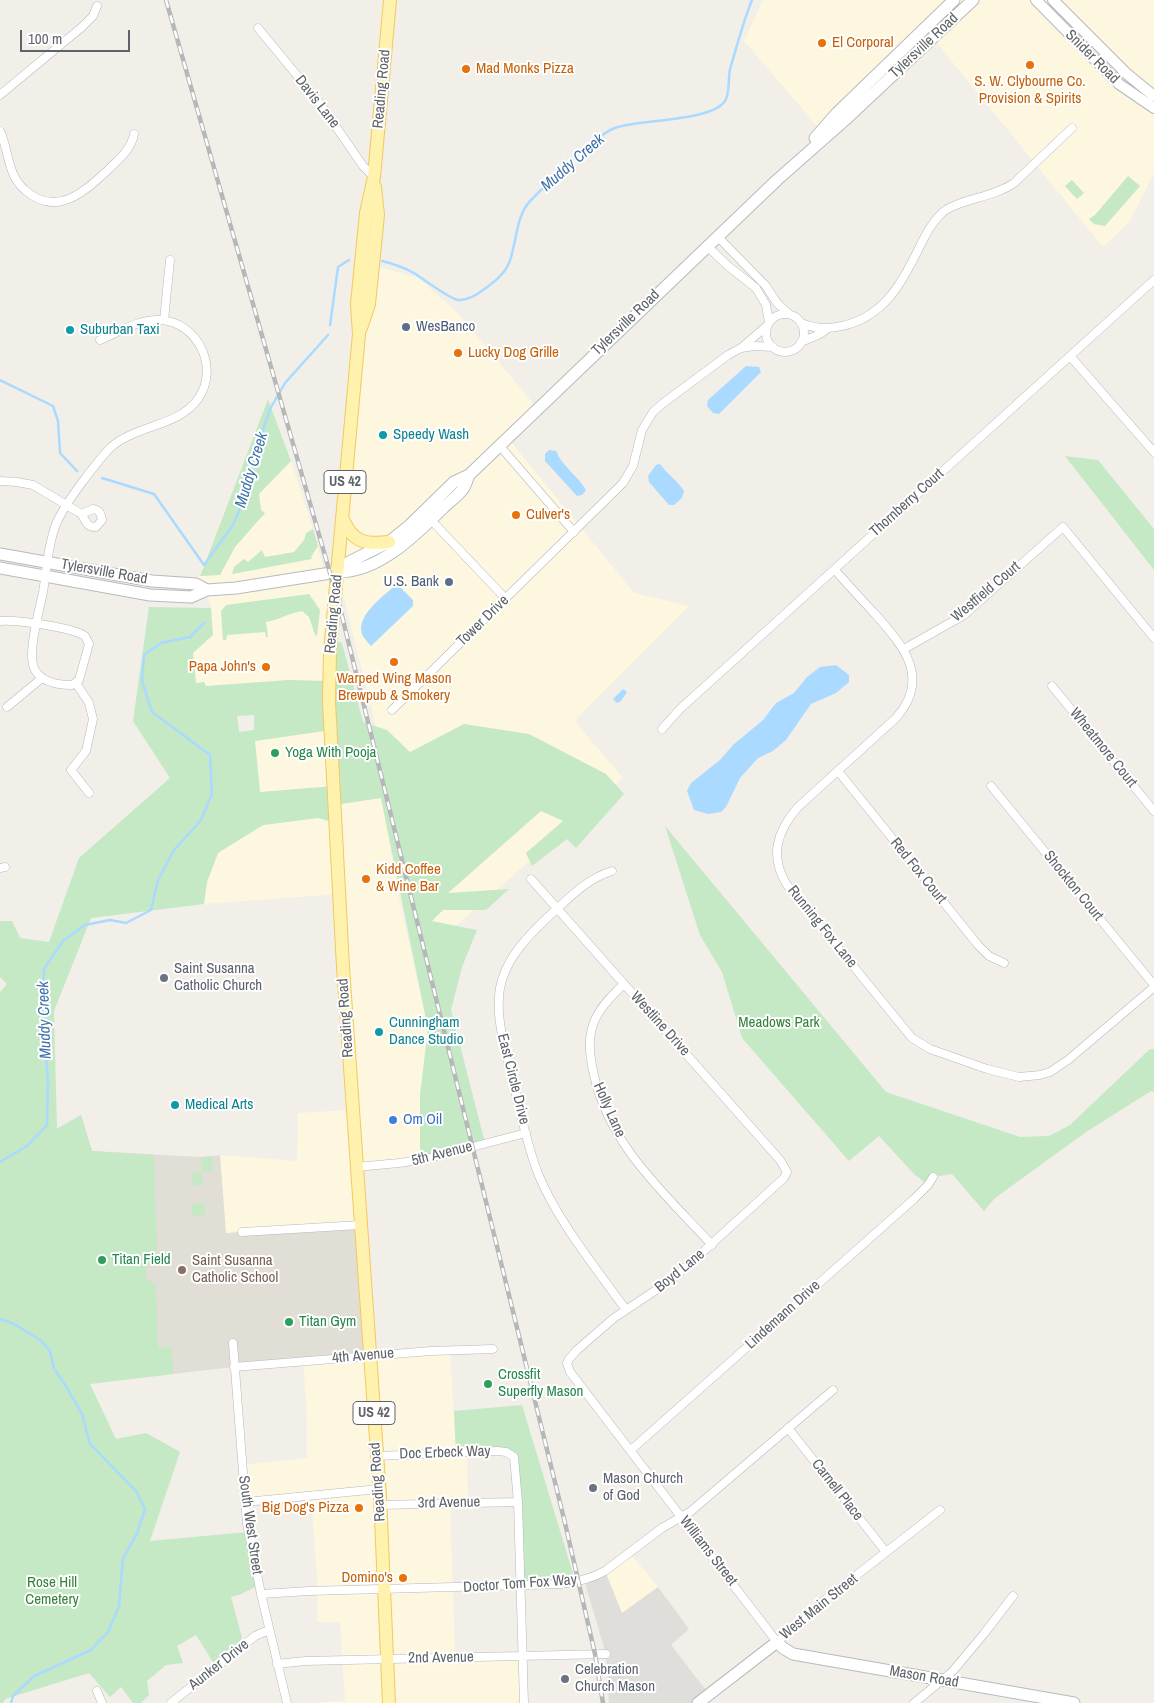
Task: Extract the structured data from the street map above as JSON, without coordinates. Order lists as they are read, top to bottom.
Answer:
{
  "streets": {
    "main road": [
      "Tylersville Road",
      "Reading Road",
      "US 42",
      "West Main Street",
      "Mason Road"
    ],
    "street": [
      "Snider Road",
      "Davis Lane",
      "Thornberry Court",
      "Westfield Court",
      "Tower Drive",
      "Wheatmore Court",
      "Red Fox Court",
      "Shockton Court",
      "Running Fox Lane",
      "Westline Drive",
      "East Circle Drive",
      "Holly Lane",
      "5th Avenue",
      "Boyd Lane",
      "Lindemann Drive",
      "4th Avenue",
      "Doc Erbeck Way",
      "Carnell Place",
      "3rd Avenue",
      "South West Street",
      "Williams Street",
      "Doctor Tom Fox Way",
      "2nd Avenue",
      "Aunker Drive"
    ]
  },
  "crossings": [
    ["Tylersville Road", "Reading Road"],
    ["Reading Road", "Davis Lane"],
    ["Reading Road", "5th Avenue"],
    ["Reading Road", "4th Avenue"],
    ["Reading Road", "Doc Erbeck Way"],
    ["Reading Road", "3rd Avenue"],
    ["Reading Road", "Doctor Tom Fox Way"],
    ["Reading Road", "2nd Avenue"],
    ["Thornberry Court", "Running Fox Lane"],
    ["Westfield Court", "Running Fox Lane"],
    ["Red Fox Court", "Running Fox Lane"],
    ["Shockton Court", "Running Fox Lane"],
    ["Westline Drive", "East Circle Drive"],
    ["Westline Drive", "Holly Lane"],
    ["Westline Drive", "Boyd Lane"],
    ["East Circle Drive", "5th Avenue"],
    ["East Circle Drive", "Boyd Lane"],
    ["Holly Lane", "Boyd Lane"],
    ["Boyd Lane", "Williams Street"],
    ["Lindemann Drive", "Williams Street"],
    ["4th Avenue", "South West Street"],
    ["Doc Erbeck Way", "3rd Avenue"],
    ["Carnell Place", "Doctor Tom Fox Way"],
    ["Carnell Place", "West Main Street"],
    ["South West Street", "Doctor Tom Fox Way"],
    ["South West Street", "2nd Avenue"],
    ["South West Street", "Aunker Drive"],
    ["Williams Street", "Doctor Tom Fox Way"],
    ["Williams Street", "West Main Street"],
    ["Williams Street", "Mason Road"],
    ["West Main Street", "Mason Road"]
  ],
  "water": ["Muddy Creek"],
  "parks": ["Meadows Park", "Rose Hill Cemetery"],
  "places": [
    "El Corporal",
    "S. W. Clybourne Co. Provision & Spirits",
    "Mad Monks Pizza",
    "WesBanco",
    "Suburban Taxi",
    "Lucky Dog Grille",
    "Speedy Wash",
    "Culver's",
    "U.S. Bank",
    "Warped Wing Mason Brewpub & Smokery",
    "Papa John's",
    "Yoga With Pooja",
    "Kidd Coffee & Wine Bar",
    "Saint Susanna Catholic Church",
    "Cunningham Dance Studio",
    "Medical Arts",
    "Om Oil",
    "Titan Field",
    "Saint Susanna Catholic School",
    "Titan Gym",
    "Crossfit Superfly Mason",
    "Mason Church of God",
    "Big Dog's Pizza",
    "Domino's",
    "Celebration Church Mason"
  ],
  "scale_bar": "100 m"
}
